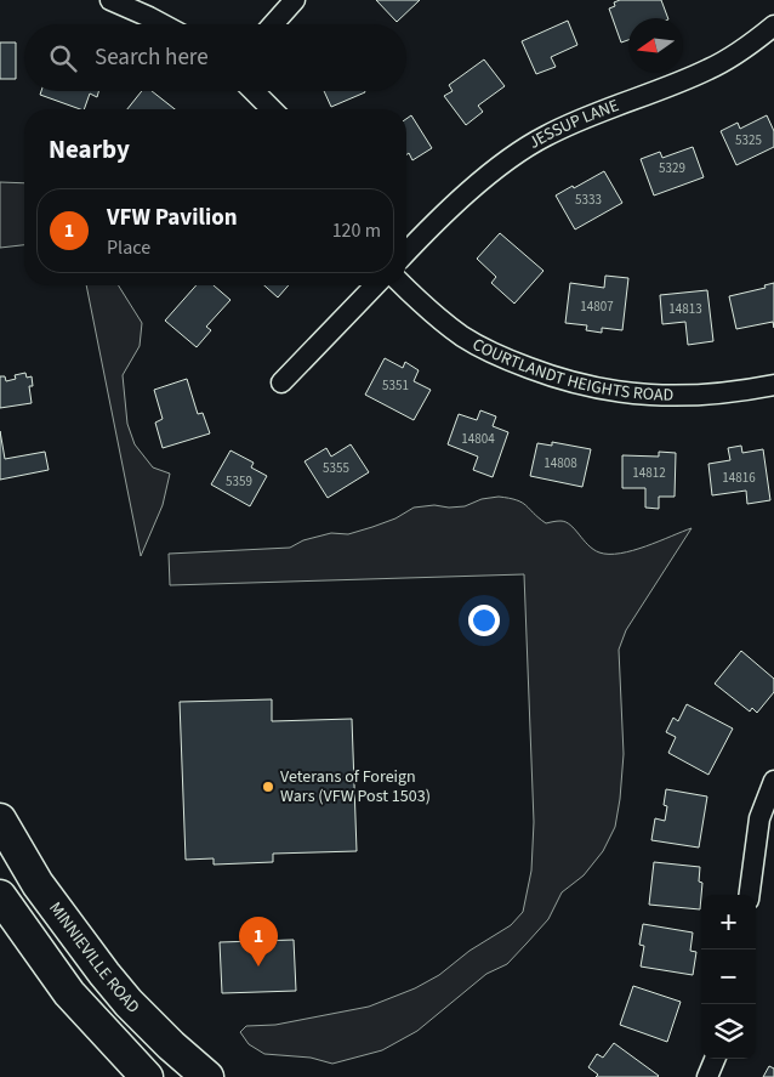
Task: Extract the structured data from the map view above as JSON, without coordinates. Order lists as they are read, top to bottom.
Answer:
{
  "streets": {
    "main road": ["MINNIEVILLE ROAD"],
    "street": ["JESSUP LANE", "COURTLANDT HEIGHTS ROAD"]
  },
  "places": ["Veterans of Foreign Wars (VFW Post 1503)"],
  "house_numbers": [
    "5325",
    "5329",
    "5333",
    "14807",
    "14813",
    "5351",
    "14804",
    "14808",
    "5355",
    "14812",
    "14816",
    "5359"
  ],
  "north": "left",
  "page": {
    "search": "Search here",
    "heading": "Nearby",
    "list": [
      {
        "mark": "1",
        "name": "VFW Pavilion",
        "note": "Place",
        "value": "120 m"
      }
    ],
    "map_buttons": ["+", "−"],
    "pins": "1"
  }
}
